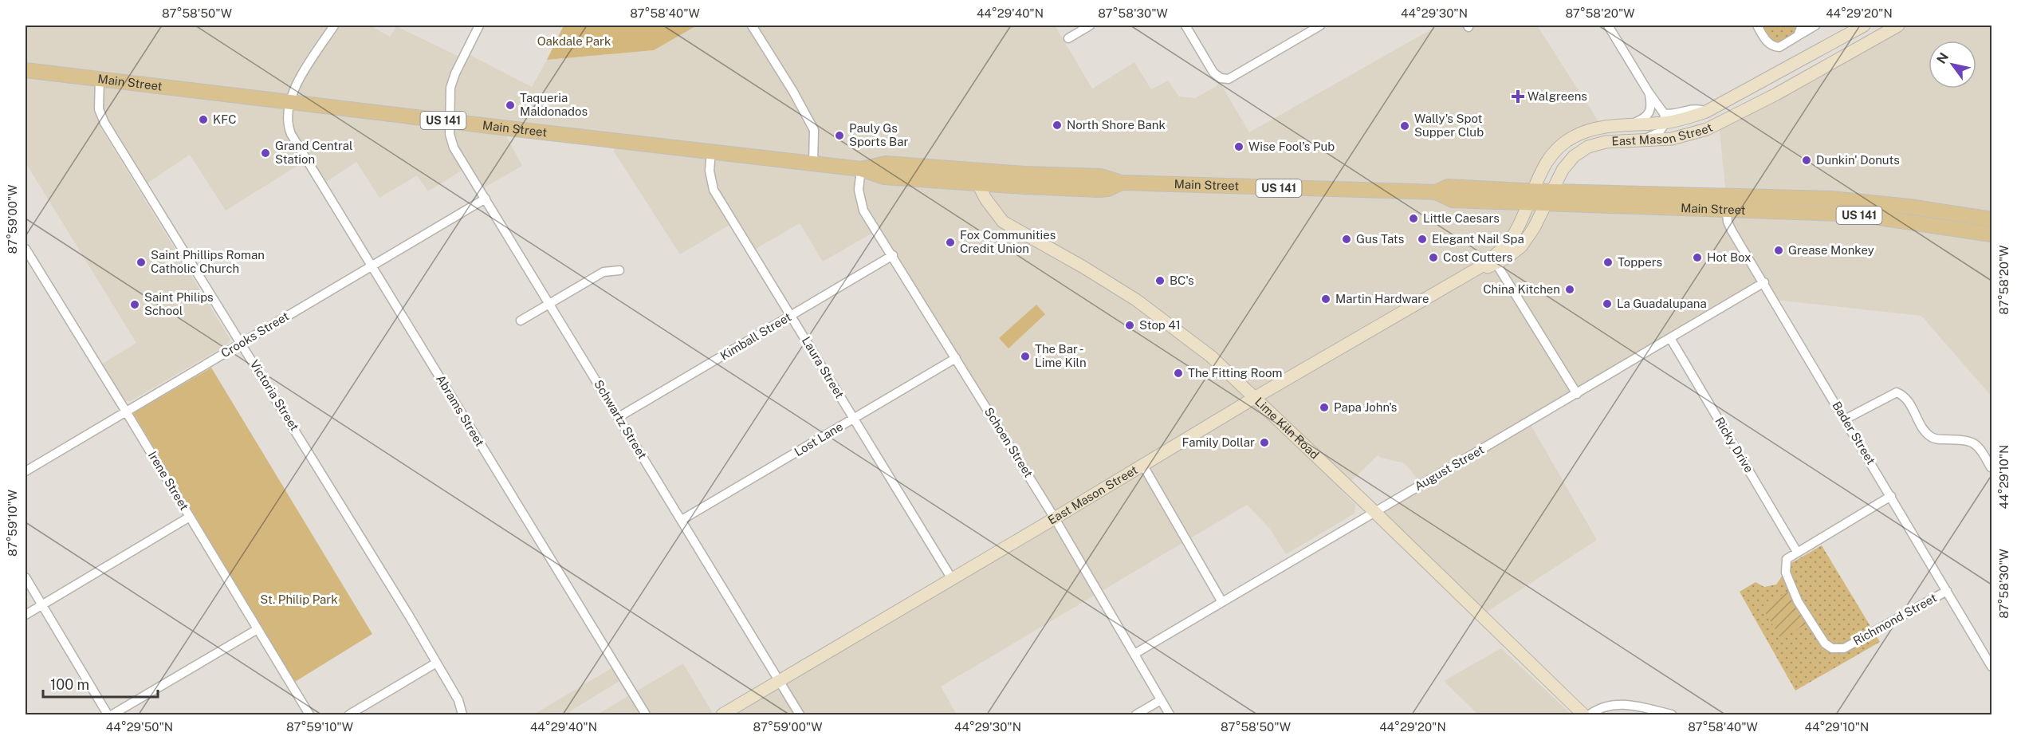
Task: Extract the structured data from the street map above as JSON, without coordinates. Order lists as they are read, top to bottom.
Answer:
{
  "streets": {
    "main road": [
      "Main Street",
      "US 141",
      "East Mason Street",
      "Lime Kiln Road"
    ],
    "street": [
      "Crooks Street",
      "Kimball Street",
      "Laura Street",
      "Victoria Street",
      "Abrams Street",
      "Schwartz Street",
      "Bader Street",
      "Lost Lane",
      "Schoen Street",
      "Ricky Drive",
      "August Street",
      "Irene Street",
      "Richmond Street"
    ]
  },
  "crossings": [
    ["Main Street", "East Mason Street"],
    ["Main Street", "Laura Street"],
    ["Main Street", "Victoria Street"],
    ["Main Street", "Abrams Street"],
    ["Main Street", "Schwartz Street"],
    ["Main Street", "Lime Kiln Road"],
    ["Main Street", "Bader Street"],
    ["Main Street", "Schoen Street"],
    ["East Mason Street", "Laura Street"],
    ["East Mason Street", "Schwartz Street"],
    ["East Mason Street", "Lime Kiln Road"],
    ["East Mason Street", "Schoen Street"],
    ["Crooks Street", "Victoria Street"],
    ["Crooks Street", "Abrams Street"],
    ["Crooks Street", "Schwartz Street"],
    ["Crooks Street", "Irene Street"],
    ["Kimball Street", "Laura Street"],
    ["Kimball Street", "Schwartz Street"],
    ["Kimball Street", "Schoen Street"],
    ["Laura Street", "Lost Lane"],
    ["Schwartz Street", "Lost Lane"],
    ["Lime Kiln Road", "August Street"],
    ["Bader Street", "August Street"],
    ["Bader Street", "Richmond Street"],
    ["Lost Lane", "Schoen Street"],
    ["Schoen Street", "August Street"],
    ["Ricky Drive", "August Street"],
    ["Ricky Drive", "Richmond Street"]
  ],
  "parks": ["Oakdale Park", "St. Philip Park"],
  "places": {
    "health": ["Walgreens"],
    "other": [
      "Taqueria Maldonados",
      "KFC",
      "North Shore Bank",
      "Wally's Spot Supper Club",
      "Pauly Gs Sports Bar",
      "Wise Fool's Pub",
      "Grand Central Station",
      "Dunkin' Donuts",
      "Little Caesars",
      "Gus Tats",
      "Elegant Nail Spa",
      "Fox Communities Credit Union",
      "Grease Monkey",
      "Cost Cutters",
      "Hot Box",
      "Saint Phillips Roman Catholic Church",
      "Toppers",
      "BC's",
      "China Kitchen",
      "Martin Hardware",
      "La Guadalupana",
      "Saint Philips School",
      "Stop 41",
      "The Bar - Lime Kiln",
      "The Fitting Room",
      "Papa John's",
      "Family Dollar"
    ]
  },
  "scale_bar": "100 m",
  "north": "top left",
  "coordinates": [
    "87°58'50\"W",
    "87°58'40\"W",
    "44°29'40\"N",
    "87°58'30\"W",
    "44°29'30\"N",
    "87°58'20\"W",
    "44°29'20\"N",
    "87°59'00\"W",
    "44°29'10\"N",
    "87°59'10\"W",
    "44°29'50\"N"
  ]
}
